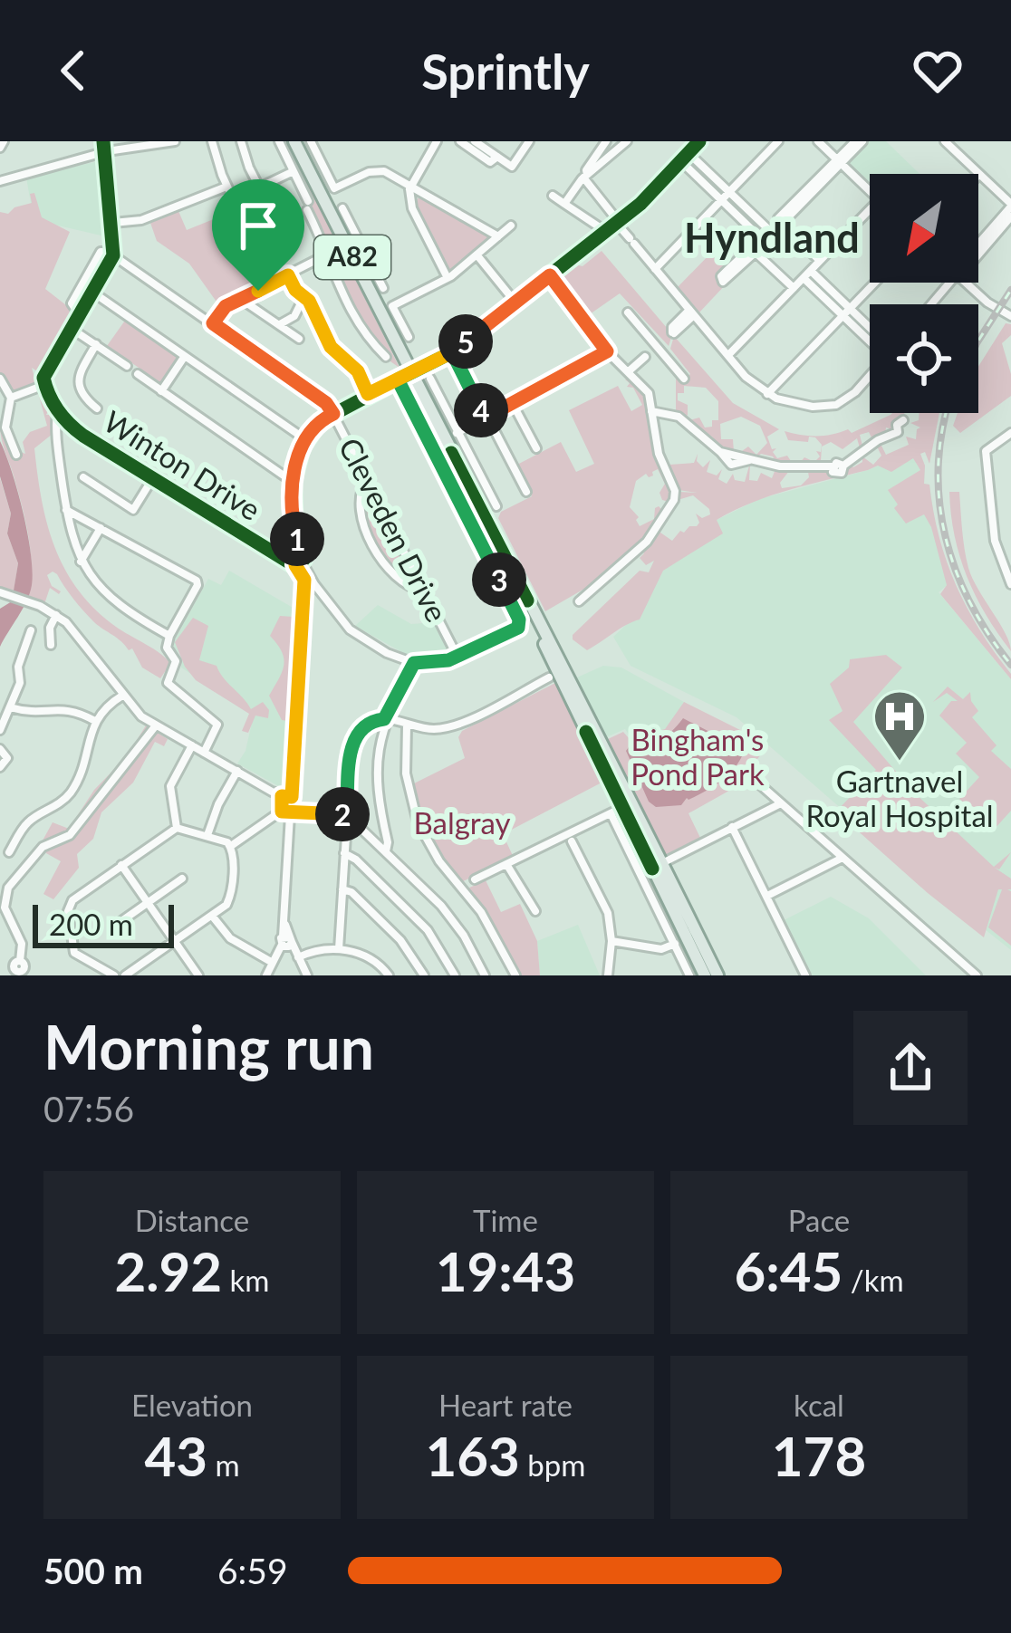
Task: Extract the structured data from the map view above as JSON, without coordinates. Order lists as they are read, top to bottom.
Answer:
{
  "streets": {
    "main road": ["A82"],
    "street": ["Winton Drive", "Cleveden Drive"]
  },
  "districts": ["Hyndland"],
  "parks": ["Bingham's Pond Park", "Balgray"],
  "places": {
    "hospital": ["Gartnavel Royal Hospital"]
  },
  "scale_bar": "200 m",
  "north": "bottom left",
  "page": {
    "header": "Sprintly",
    "pins": [
      "5",
      "4",
      "1",
      "3",
      "2"
    ],
    "scale": "200 m",
    "heading": ["Morning run", "07:56"],
    "stats": [
      ["Distance", "2.92 km"],
      ["Time", "19:43"],
      ["Pace", "6:45 /km"],
      ["Elevation", "43 m"],
      ["Heart rate", "163 bpm"],
      ["kcal", "178"]
    ],
    "list": [
      {
        "name": "500 m",
        "note": "6:59"
      }
    ]
  }
}
